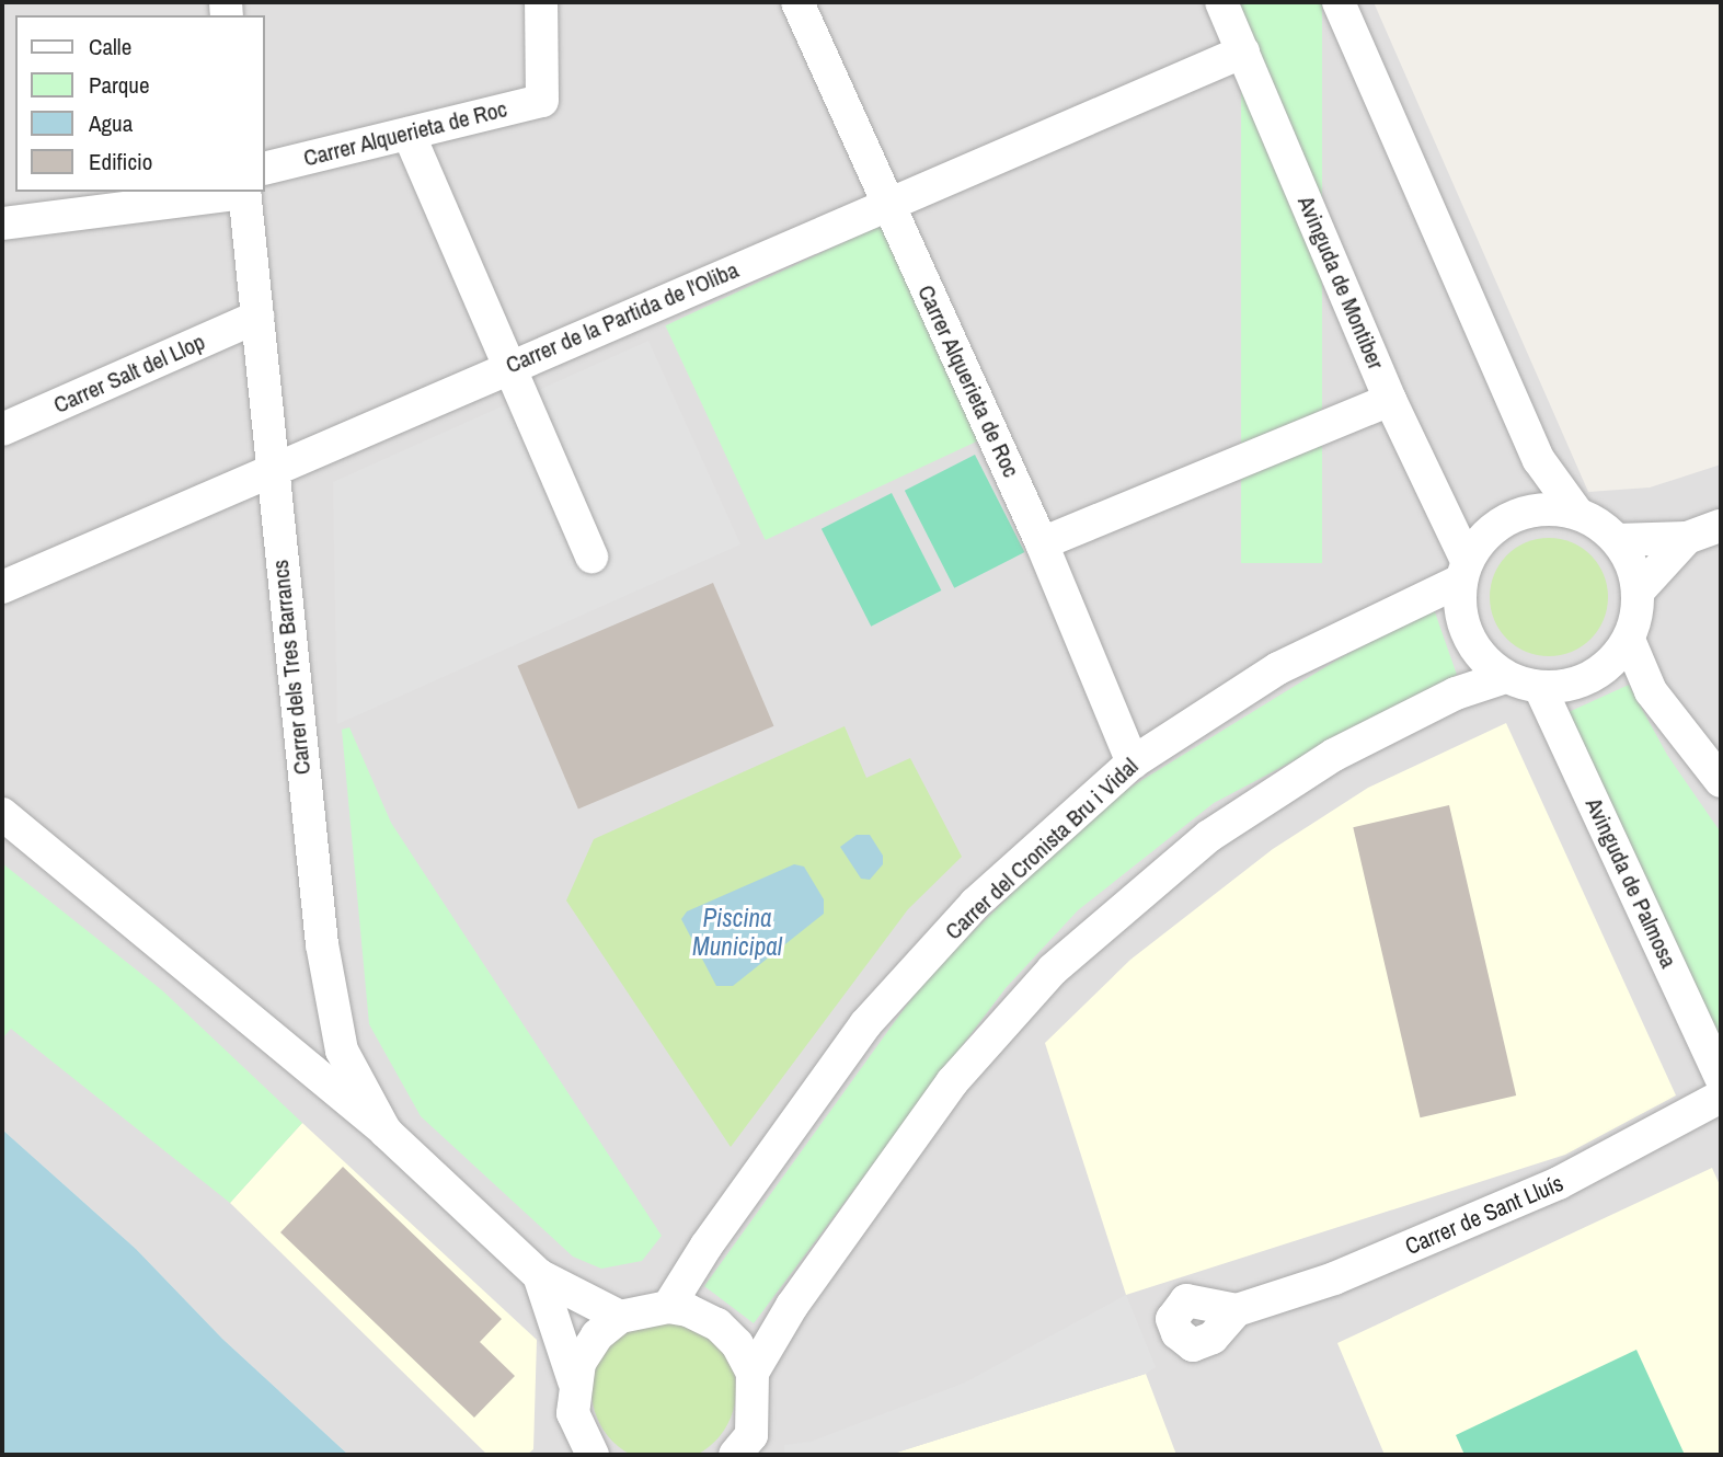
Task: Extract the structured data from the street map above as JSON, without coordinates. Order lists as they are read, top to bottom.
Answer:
{
  "streets": {
    "street": [
      "Carrer Alquerieta de Roc",
      "Avinguda de Montiber",
      "Carrer de la Partida de l'Oliba",
      "Carrer Salt del Llop",
      "Carrer dels Tres Barrancs",
      "Carrer del Cronista Bru i Vidal",
      "Avinguda de Palmosa",
      "Carrer de Sant Lluís"
    ]
  },
  "crossings": [
    ["Carrer Alquerieta de Roc", "Carrer de la Partida de l'Oliba"],
    ["Carrer Alquerieta de Roc", "Carrer del Cronista Bru i Vidal"],
    ["Avinguda de Montiber", "Carrer de la Partida de l'Oliba"],
    ["Avinguda de Montiber", "Carrer del Cronista Bru i Vidal"],
    ["Avinguda de Montiber", "Avinguda de Palmosa"],
    ["Carrer de la Partida de l'Oliba", "Carrer dels Tres Barrancs"],
    ["Carrer Salt del Llop", "Carrer dels Tres Barrancs"],
    ["Carrer del Cronista Bru i Vidal", "Avinguda de Palmosa"]
  ],
  "water": ["Piscina Municipal"],
  "legend": [
    "Calle",
    "Parque",
    "Agua",
    "Edificio"
  ]
}
